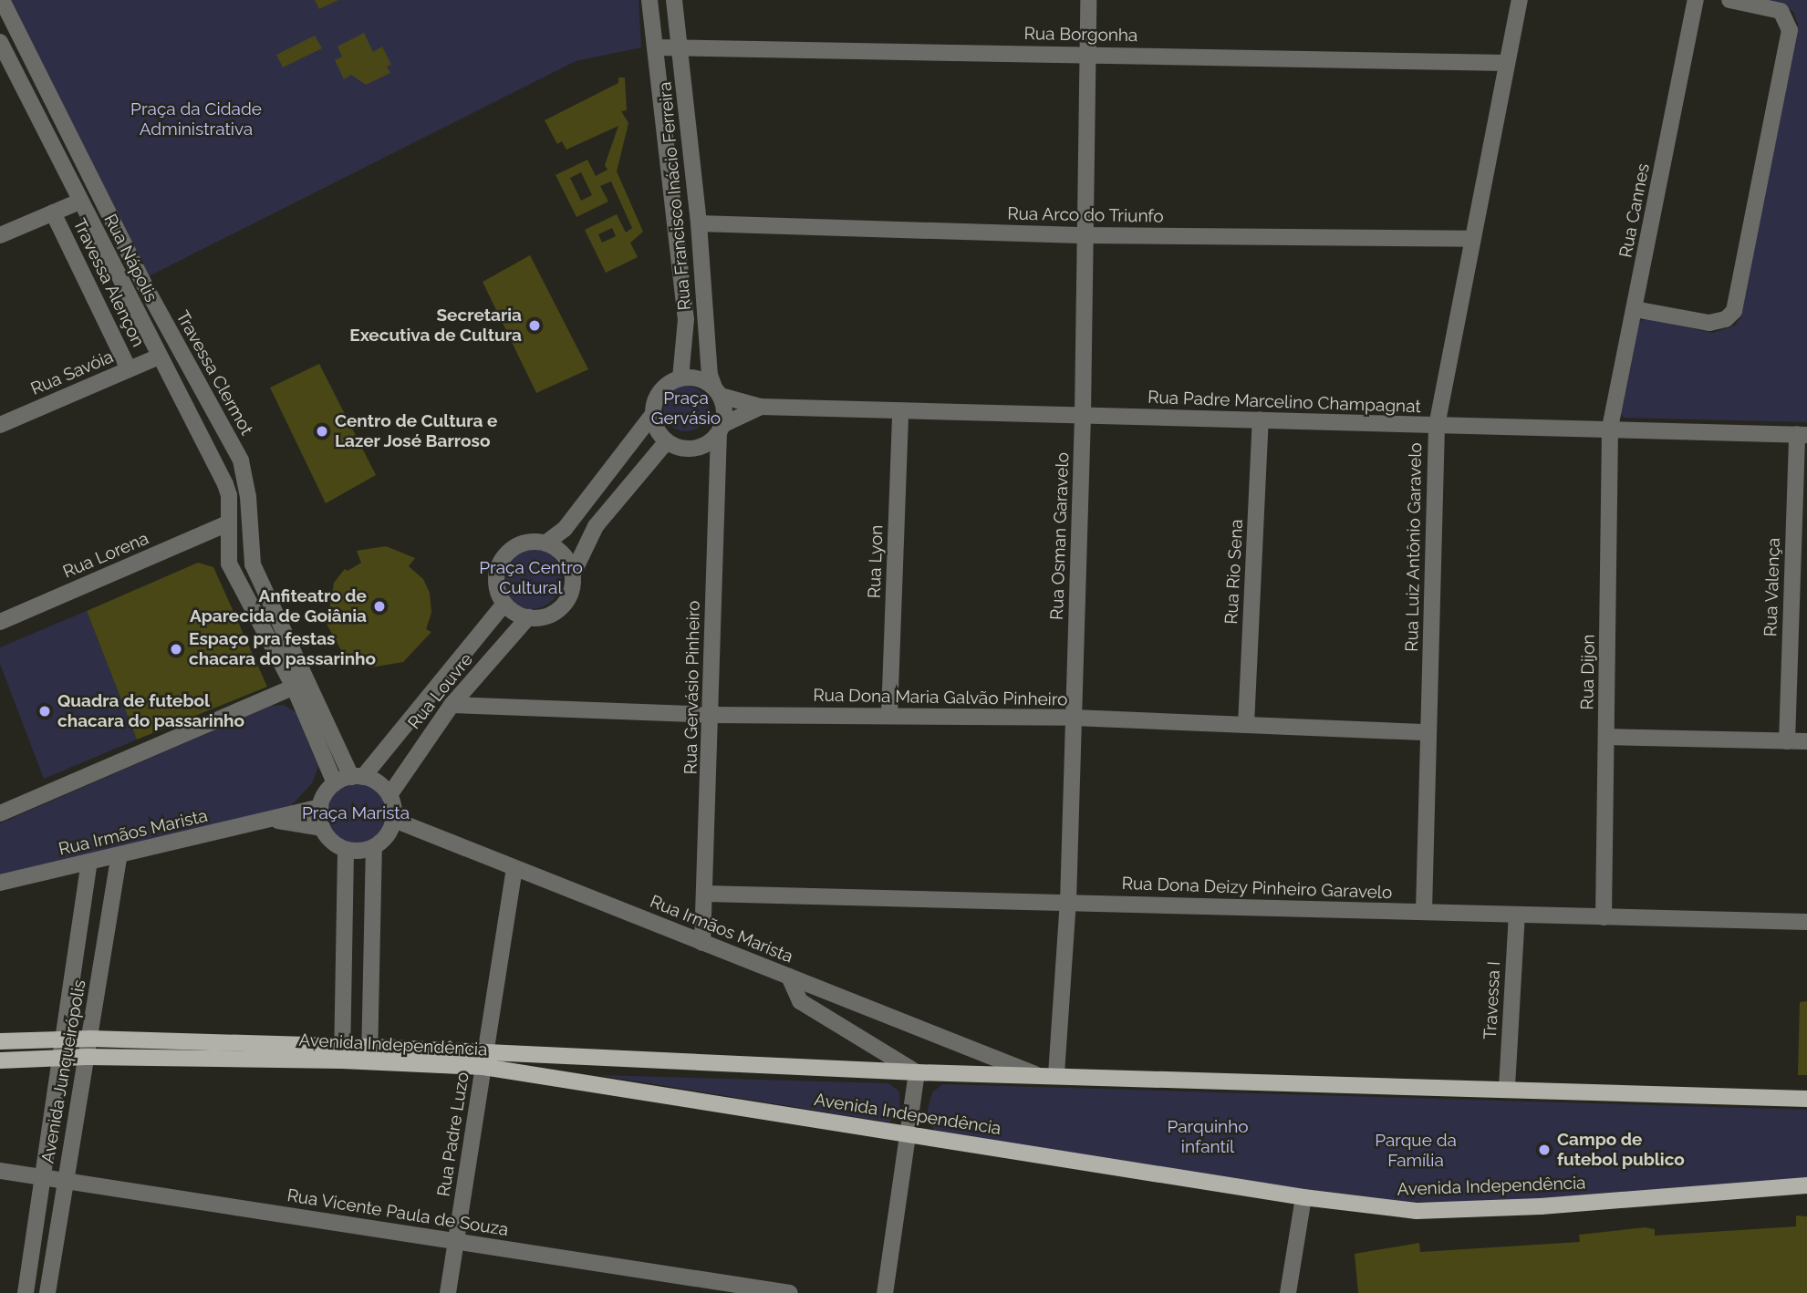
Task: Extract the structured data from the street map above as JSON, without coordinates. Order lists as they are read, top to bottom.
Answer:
{
  "streets": {
    "main road": ["Avenida Independência"],
    "street": [
      "Rua Borgonha",
      "Rua Francisco Inácio Ferreira",
      "Rua Cannes",
      "Rua Arco do Triunfo",
      "Rua Nápolis",
      "Travessa Alençon",
      "Rua Savóia",
      "Travessa Clermot",
      "Rua Padre Marcelino Champagnat",
      "Rua Osman Garavelo",
      "Rua Luiz Antônio Garavelo",
      "Rua Lorena",
      "Rua Lyon",
      "Rua Rio Sena",
      "Rua Valença",
      "Rua Dijon",
      "Rua Gervásio Pinheiro",
      "Rua Louvre",
      "Rua Dona Maria Galvão Pinheiro",
      "Rua Irmãos Marista",
      "Rua Dona Deizy Pinheiro Garavelo",
      "Travessa I",
      "Avenida Junqueirópolis",
      "Rua Padre Luzo",
      "Rua Vicente Paula de Souza"
    ]
  },
  "crossings": [
    ["Rua Borgonha", "Rua Francisco Inácio Ferreira"],
    ["Rua Borgonha", "Rua Osman Garavelo"],
    ["Rua Borgonha", "Rua Luiz Antônio Garavelo"],
    ["Rua Francisco Inácio Ferreira", "Rua Arco do Triunfo"],
    ["Rua Francisco Inácio Ferreira", "Rua Padre Marcelino Champagnat"],
    ["Rua Francisco Inácio Ferreira", "Rua Gervásio Pinheiro"],
    ["Rua Cannes", "Rua Padre Marcelino Champagnat"],
    ["Rua Cannes", "Rua Dijon"],
    ["Rua Arco do Triunfo", "Rua Osman Garavelo"],
    ["Rua Arco do Triunfo", "Rua Luiz Antônio Garavelo"],
    ["Rua Nápolis", "Rua Savóia"],
    ["Rua Nápolis", "Rua Lorena"],
    ["Travessa Alençon", "Rua Savóia"],
    ["Travessa Clermot", "Rua Louvre"],
    ["Travessa Clermot", "Rua Irmãos Marista"],
    ["Rua Padre Marcelino Champagnat", "Rua Osman Garavelo"],
    ["Rua Padre Marcelino Champagnat", "Rua Luiz Antônio Garavelo"],
    ["Rua Padre Marcelino Champagnat", "Rua Lyon"],
    ["Rua Padre Marcelino Champagnat", "Rua Rio Sena"],
    ["Rua Padre Marcelino Champagnat", "Rua Valença"],
    ["Rua Padre Marcelino Champagnat", "Rua Dijon"],
    ["Rua Padre Marcelino Champagnat", "Rua Gervásio Pinheiro"],
    ["Rua Osman Garavelo", "Rua Dona Maria Galvão Pinheiro"],
    ["Rua Osman Garavelo", "Rua Dona Deizy Pinheiro Garavelo"],
    ["Rua Osman Garavelo", "Avenida Independência"],
    ["Rua Luiz Antônio Garavelo", "Rua Dona Maria Galvão Pinheiro"],
    ["Rua Luiz Antônio Garavelo", "Rua Dona Deizy Pinheiro Garavelo"],
    ["Rua Lyon", "Rua Dona Maria Galvão Pinheiro"],
    ["Rua Rio Sena", "Rua Dona Maria Galvão Pinheiro"],
    ["Rua Dijon", "Rua Dona Deizy Pinheiro Garavelo"],
    ["Rua Gervásio Pinheiro", "Rua Dona Maria Galvão Pinheiro"],
    ["Rua Gervásio Pinheiro", "Rua Irmãos Marista"],
    ["Rua Gervásio Pinheiro", "Rua Dona Deizy Pinheiro Garavelo"],
    ["Rua Louvre", "Rua Dona Maria Galvão Pinheiro"],
    ["Rua Louvre", "Rua Irmãos Marista"],
    ["Rua Irmãos Marista", "Avenida Independência"],
    ["Rua Irmãos Marista", "Avenida Junqueirópolis"],
    ["Rua Irmãos Marista", "Rua Padre Luzo"],
    ["Rua Dona Deizy Pinheiro Garavelo", "Travessa I"],
    ["Travessa I", "Avenida Independência"],
    ["Avenida Independência", "Avenida Junqueirópolis"],
    ["Avenida Independência", "Rua Padre Luzo"],
    ["Avenida Junqueirópolis", "Rua Vicente Paula de Souza"],
    ["Rua Padre Luzo", "Rua Vicente Paula de Souza"]
  ],
  "parks": [
    "Praça da Cidade Administrativa",
    "Praça Gervásio",
    "Praça Centro Cultural",
    "Praça Marista",
    "Parquinho infantíl",
    "Parque da Família"
  ],
  "places": [
    "Secretaria Executiva de Cultura",
    "Centro de Cultura e Lazer José Barroso",
    "Anfiteatro de Aparecida de Goiânia",
    "Espaço pra festas chacara do passarinho",
    "Quadra de futebol chacara do passarinho",
    "Campo de futebol publico"
  ]
}
